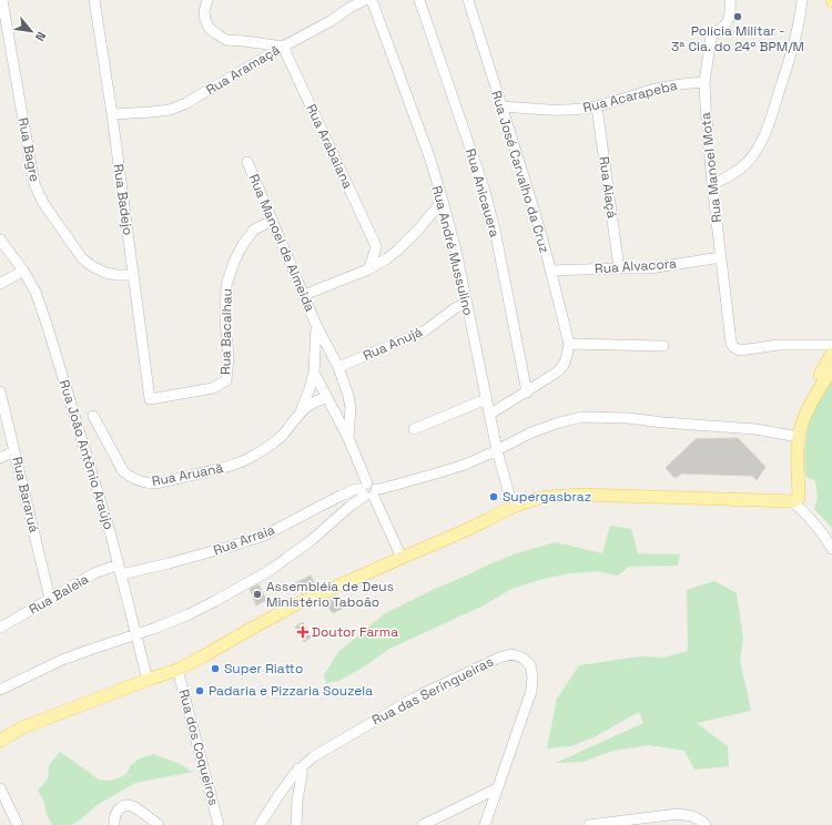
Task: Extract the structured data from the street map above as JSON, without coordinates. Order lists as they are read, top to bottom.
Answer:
{
  "streets": {
    "street": [
      "Rua Aramaçã",
      "Rua Acarapeba",
      "Rua Arabaiana",
      "Rua Bagre",
      "Rua Manoel Mota",
      "Rua José Carvalho da Cruz",
      "Rua Aiaçá",
      "Rua Anicauera",
      "Rua Badejo",
      "Rua Manoel de Almeida",
      "Rua André Mussulino",
      "Rua Alvacora",
      "Rua Bacalhau",
      "Rua Anujá",
      "Rua João Antônio Araújo",
      "Rua Aruanã",
      "Rua Bararuá",
      "Rua Arraia",
      "Rua Baleia",
      "Rua das Seringueiras",
      "Rua dos Coqueiros"
    ]
  },
  "crossings": [
    ["Rua Aramaçã", "Rua Arabaiana"],
    ["Rua Aramaçã", "Rua Badejo"],
    ["Rua Acarapeba", "Rua Manoel Mota"],
    ["Rua Acarapeba", "Rua José Carvalho da Cruz"],
    ["Rua Acarapeba", "Rua Aiaçá"],
    ["Rua Bagre", "Rua Badejo"],
    ["Rua Manoel Mota", "Rua Alvacora"],
    ["Rua José Carvalho da Cruz", "Rua Alvacora"],
    ["Rua Aiaçá", "Rua Alvacora"],
    ["Rua Badejo", "Rua Bacalhau"],
    ["Rua Manoel de Almeida", "Rua Bacalhau"],
    ["Rua Manoel de Almeida", "Rua Anujá"],
    ["Rua Manoel de Almeida", "Rua Aruanã"],
    ["Rua Manoel de Almeida", "Rua Arraia"],
    ["Rua André Mussulino", "Rua Anujá"],
    ["Rua André Mussulino", "Rua Arraia"],
    ["Rua João Antônio Araújo", "Rua Arraia"],
    ["Rua João Antônio Araújo", "Rua Baleia"],
    ["Rua Bararuá", "Rua Baleia"]
  ],
  "places": {
    "other": [
      "Polícia Militar - 3ª Cia. do 24º BPM/M",
      "Supergasbraz",
      "Assembléia de Deus Ministério Taboão",
      "Super Riatto",
      "Padaria e Pizzaria Souzela"
    ],
    "health": ["Doutor Farma"]
  },
  "north": "bottom right"
}
